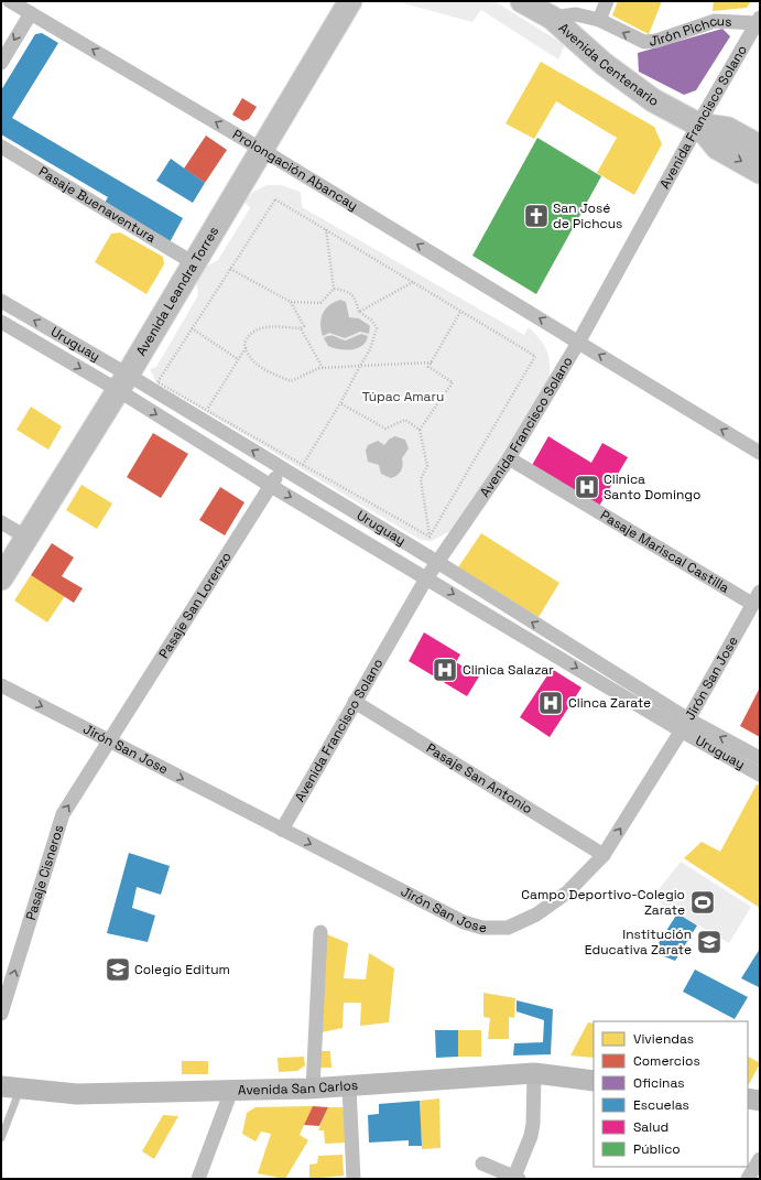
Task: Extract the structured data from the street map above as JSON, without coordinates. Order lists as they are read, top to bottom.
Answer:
{
  "streets": {
    "main road": ["Avenida Centenario", "Avenida Leandra Torres", "Avenida San Carlos"],
    "street": [
      "Jirón Pichcus",
      "Avenida Francisco Solano",
      "Prolongación Abancay",
      "Pasaje Buenaventura",
      "Uruguay",
      "Pasaje Mariscal Castilla",
      "Pasaje San Lorenzo",
      "Jirón San Jose",
      "Pasaje San Antonio",
      "Pasaje Cisneros"
    ]
  },
  "crossings": [
    ["Jirón Pichcus", "Avenida Centenario"],
    ["Jirón Pichcus", "Avenida Francisco Solano"],
    ["Avenida Centenario", "Avenida Francisco Solano"],
    ["Avenida Francisco Solano", "Prolongación Abancay"],
    ["Avenida Francisco Solano", "Uruguay"],
    ["Avenida Francisco Solano", "Pasaje Mariscal Castilla"],
    ["Avenida Francisco Solano", "Jirón San Jose"],
    ["Avenida Francisco Solano", "Pasaje San Antonio"],
    ["Prolongación Abancay", "Avenida Leandra Torres"],
    ["Pasaje Buenaventura", "Avenida Leandra Torres"],
    ["Avenida Leandra Torres", "Uruguay"],
    ["Uruguay", "Pasaje San Lorenzo"],
    ["Uruguay", "Jirón San Jose"],
    ["Pasaje Mariscal Castilla", "Jirón San Jose"],
    ["Pasaje San Lorenzo", "Jirón San Jose"],
    ["Pasaje San Lorenzo", "Pasaje Cisneros"],
    ["Jirón San Jose", "Pasaje San Antonio"],
    ["Jirón San Jose", "Pasaje Cisneros"]
  ],
  "one_way": [
    "Jirón Pichcus",
    "Prolongación Abancay",
    "Jirón San Jose",
    "Pasaje Cisneros"
  ],
  "parks": ["Túpac Amaru"],
  "places": {
    "church": ["San José de Pichcus"],
    "hospital": ["Clinica Santo Domingo", "Clinica Salazar", "Clinca Zarate"],
    "sports": ["Campo Deportivo-Colegio Zarate"],
    "school or university": ["Institución Educativa Zarate", "Colegío Editum"]
  },
  "legend": [
    "Viviendas",
    "Comercios",
    "Oficinas",
    "Escuelas",
    "Salud",
    "Público"
  ]
}
